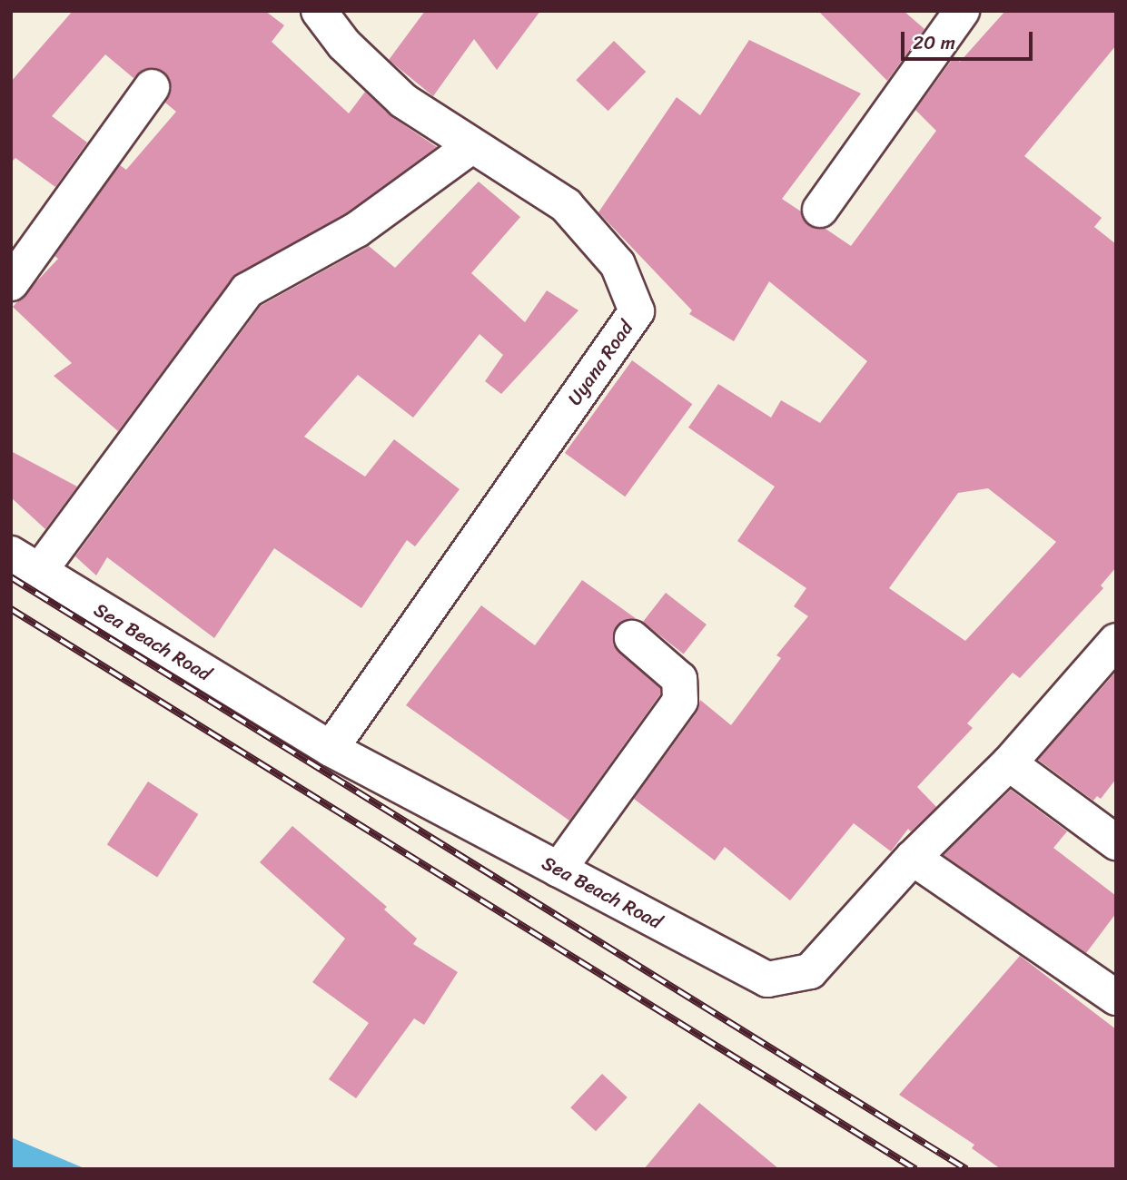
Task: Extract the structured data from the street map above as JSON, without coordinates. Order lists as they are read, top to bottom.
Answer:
{
  "streets": {
    "street": ["Uyana Road", "Sea Beach Road"]
  },
  "crossings": [
    ["Uyana Road", "Sea Beach Road"]
  ],
  "scale_bar": "20 m"
}
